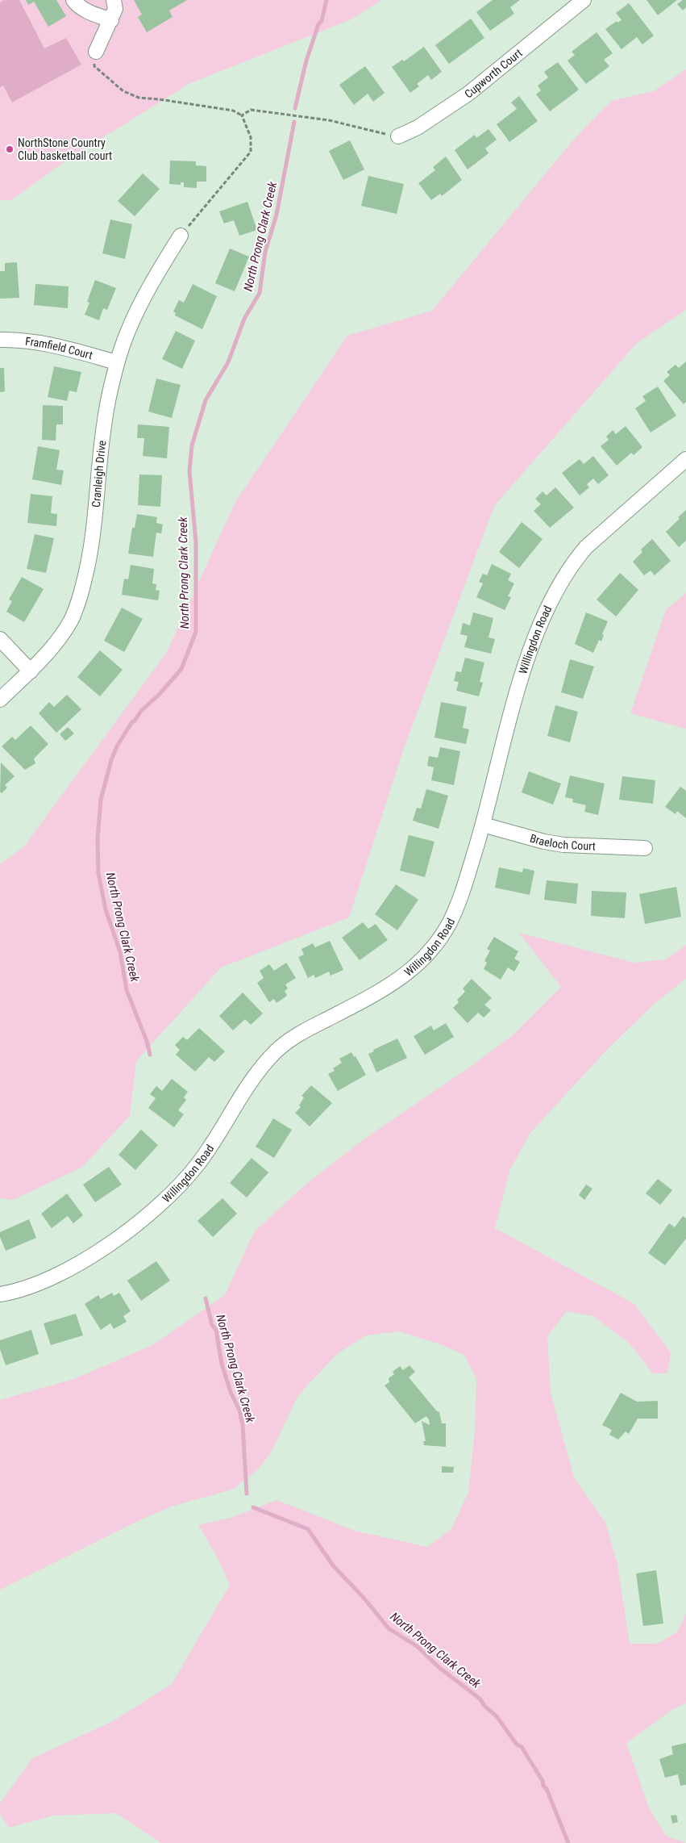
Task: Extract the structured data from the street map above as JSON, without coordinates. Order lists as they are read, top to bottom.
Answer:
{
  "streets": {
    "street": [
      "Cupworth Court",
      "Framfield Court",
      "Cranleigh Drive",
      "Willingdon Road",
      "Braeloch Court"
    ]
  },
  "crossings": [
    ["Framfield Court", "Cranleigh Drive"],
    ["Willingdon Road", "Braeloch Court"]
  ],
  "water": ["North Prong Clark Creek"],
  "places": ["NorthStone Country Club basketball court"]
}
